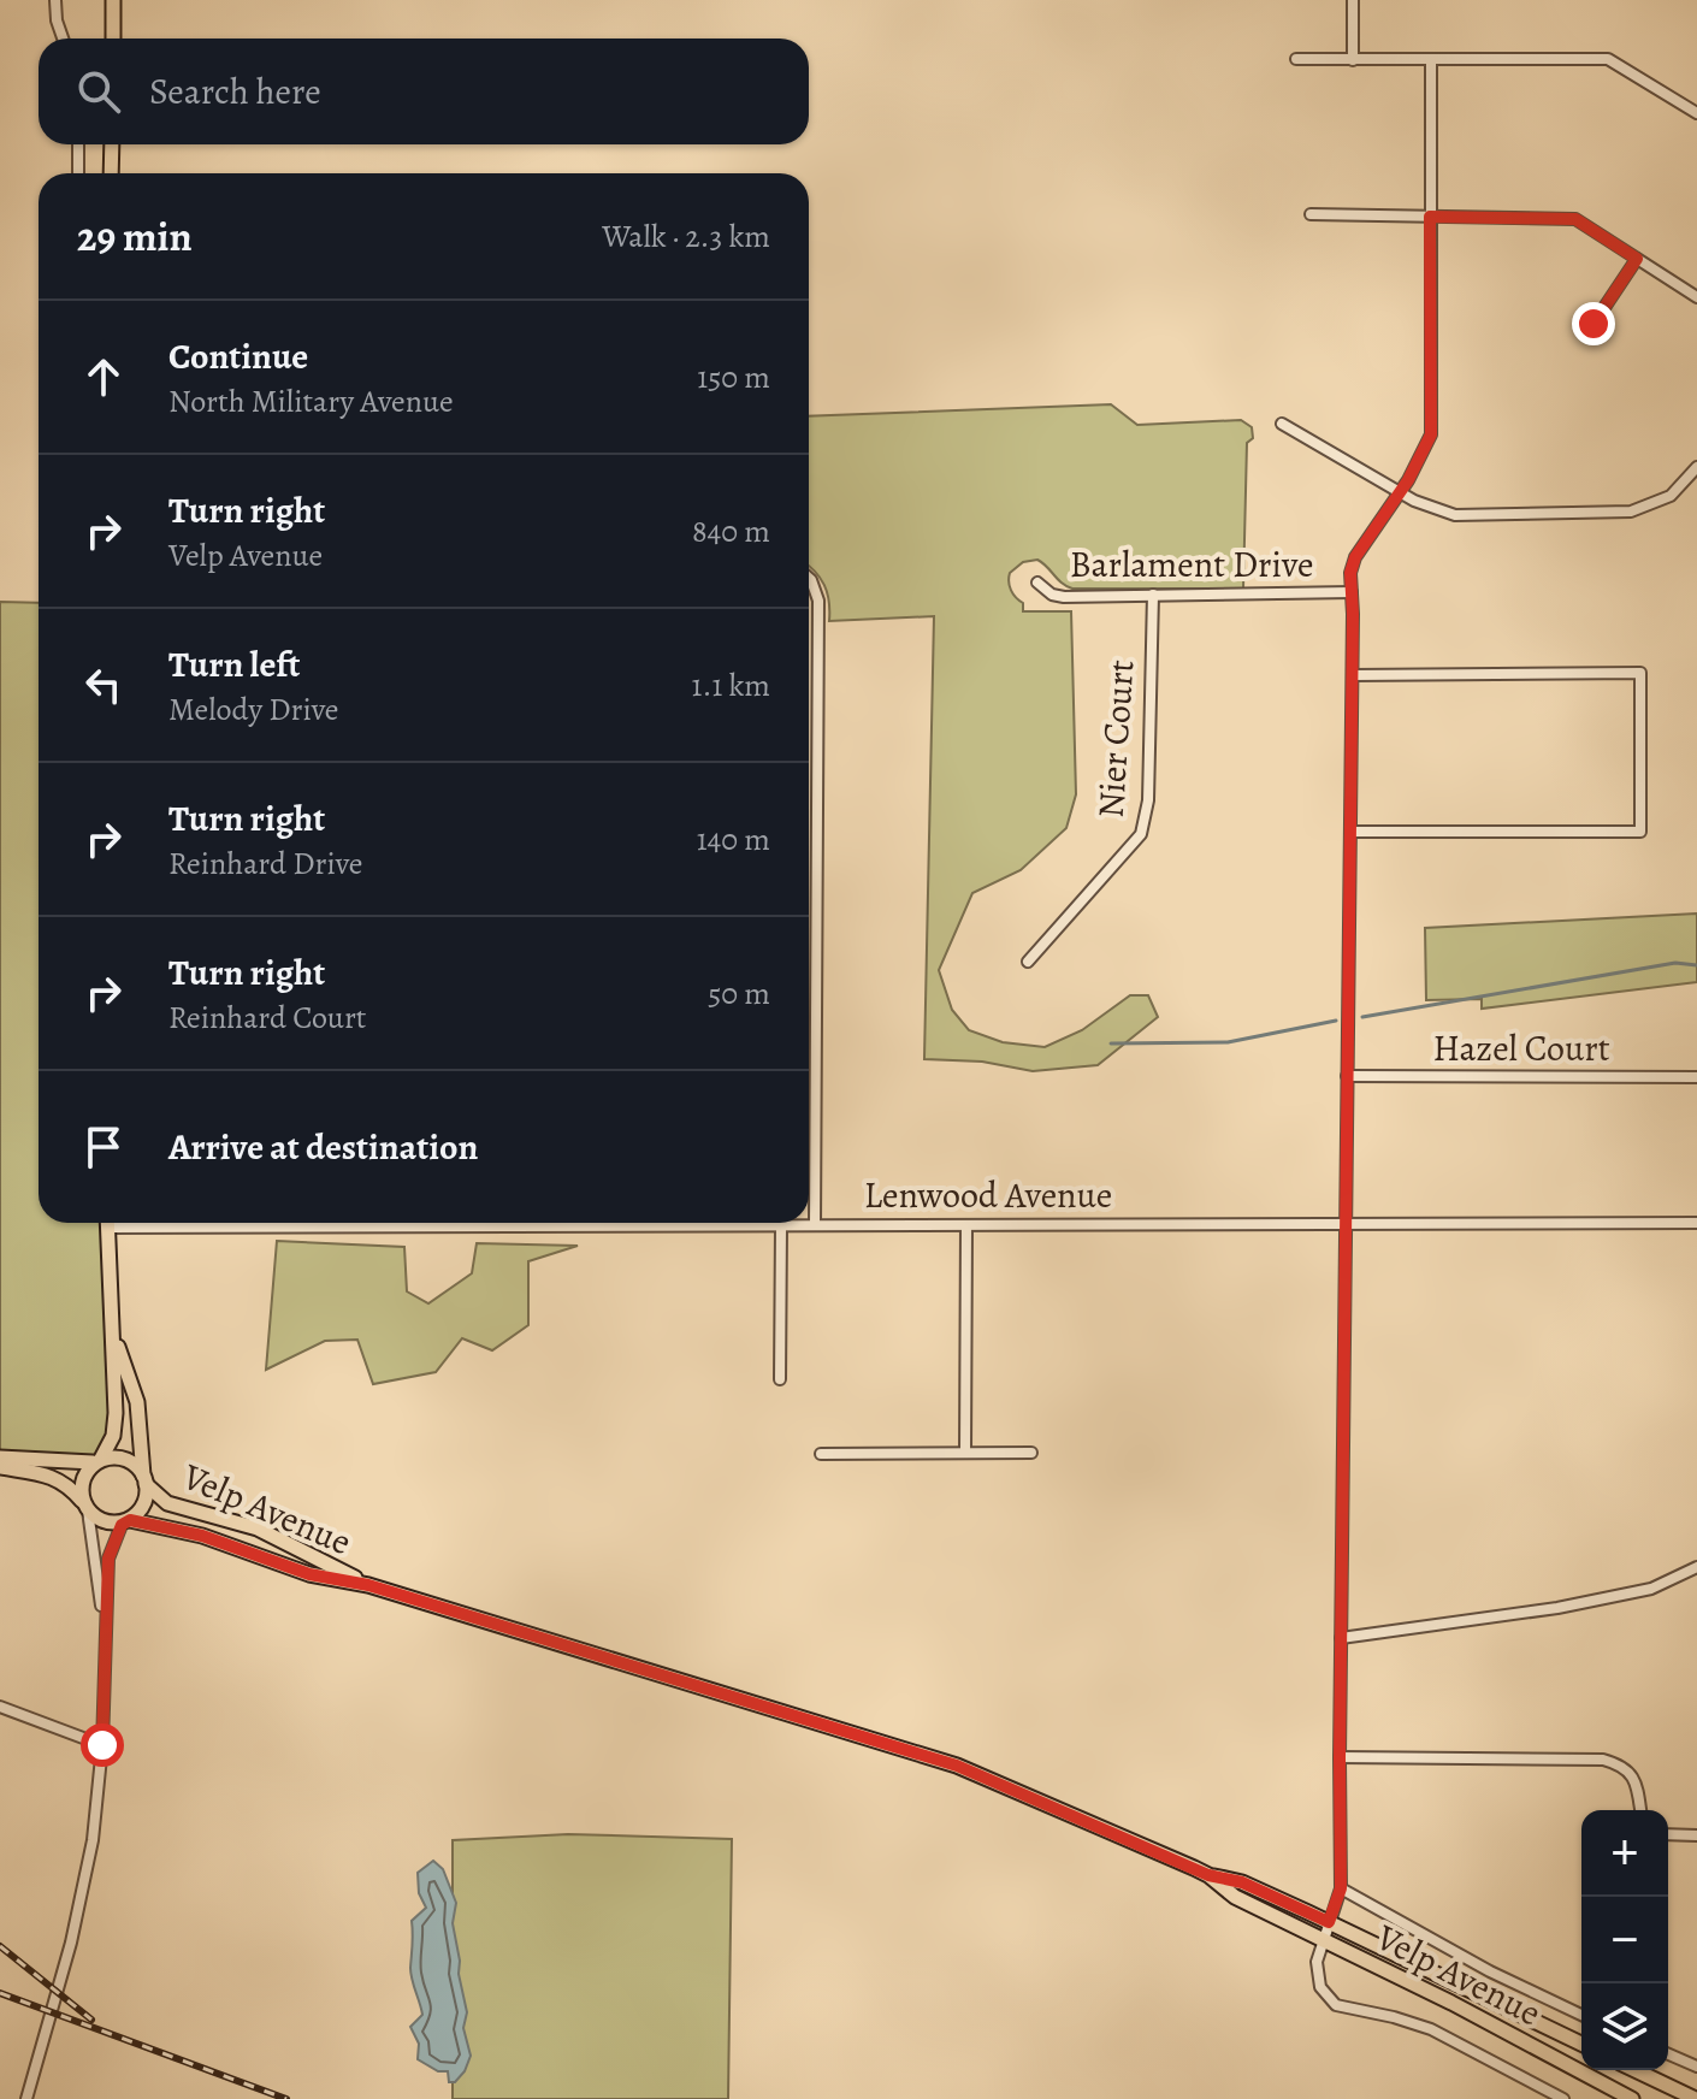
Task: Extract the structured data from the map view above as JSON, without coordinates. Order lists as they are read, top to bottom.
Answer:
{
  "streets": {
    "main road": ["Velp Avenue"],
    "street": [
      "Barlament Drive",
      "Nier Court",
      "Hazel Court",
      "Lenwood Avenue"
    ]
  },
  "crossings": [
    ["Barlament Drive", "Nier Court"]
  ],
  "page": {
    "search": "Search here",
    "heading": ["29 min", "Walk · 2.3 km"],
    "list": [
      ["Continue", "North Military Avenue", "150 m"],
      ["Turn right", "Velp Avenue", "840 m"],
      ["Turn left", "Melody Drive", "1.1 km"],
      ["Turn right", "Reinhard Drive", "140 m"],
      ["Turn right", "Reinhard Court", "50 m"],
      "Arrive at destination"
    ],
    "map_buttons": ["+", "−"]
  }
}
